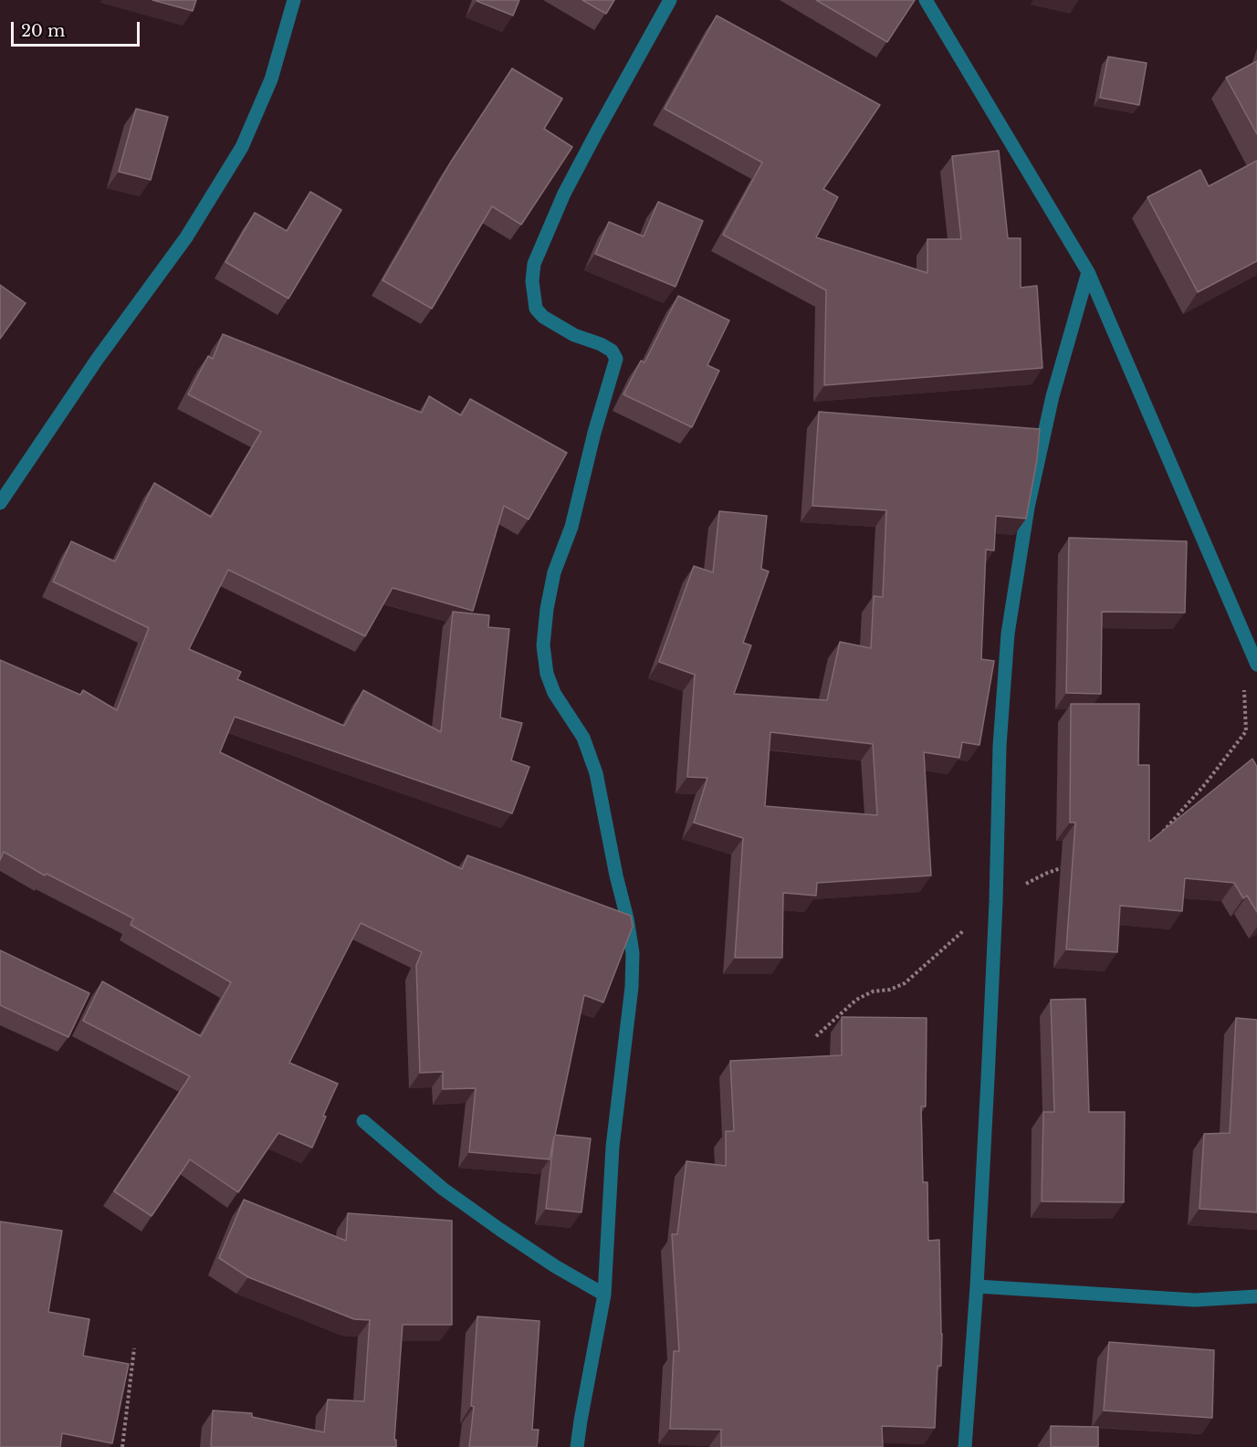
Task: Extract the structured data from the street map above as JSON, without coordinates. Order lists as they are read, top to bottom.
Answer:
{
  "scale_bar": "20 m"
}
